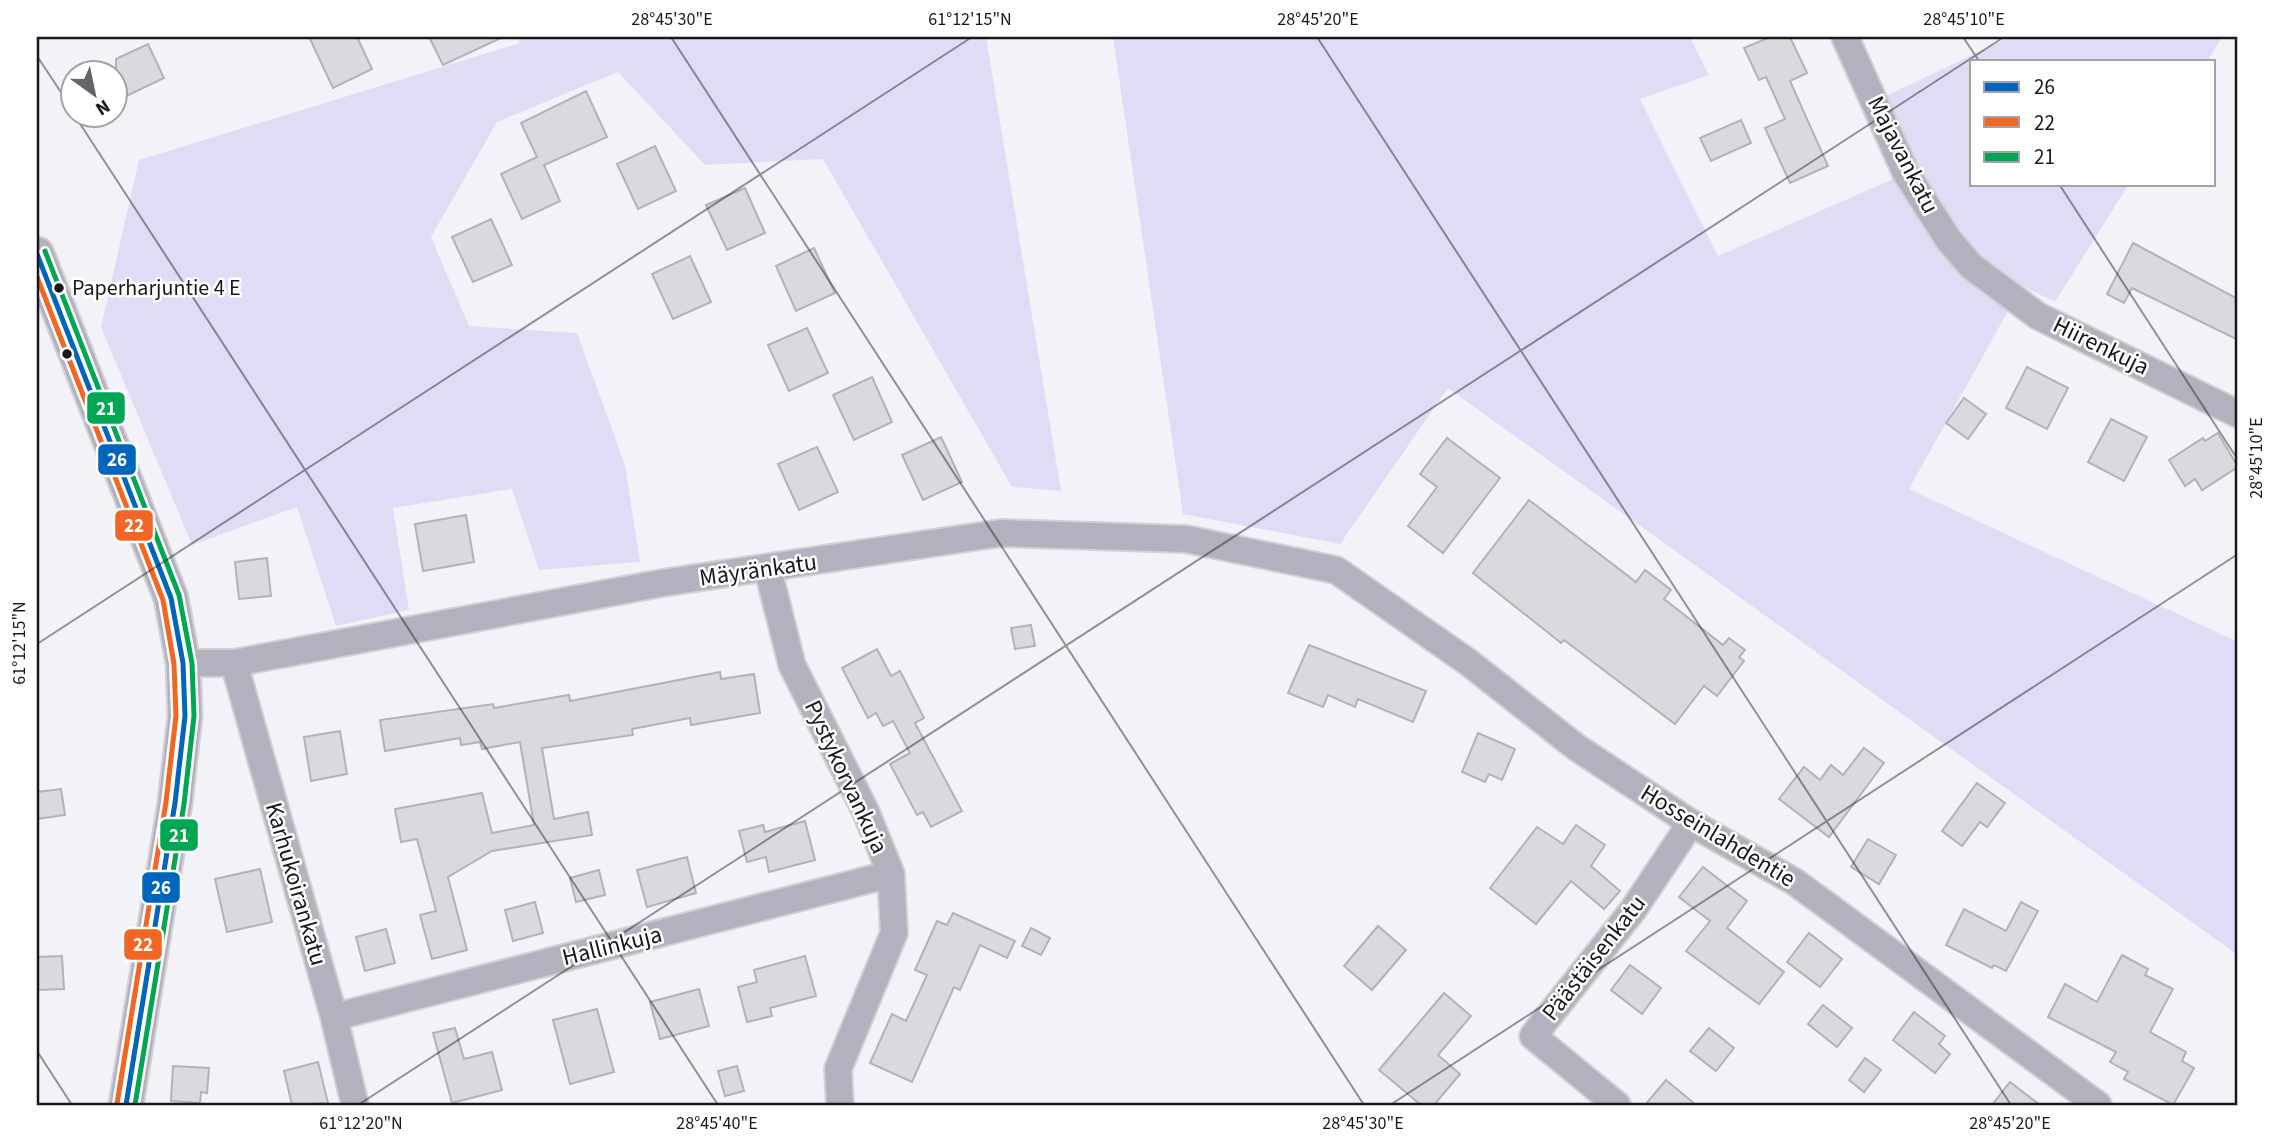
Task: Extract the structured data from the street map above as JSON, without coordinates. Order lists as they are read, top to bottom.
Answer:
{
  "streets": {
    "street": [
      "Majavankatu",
      "Hiirenkuja",
      "Mäyränkatu",
      "Pystykorvankuja",
      "Hosseinlahdentie",
      "Karhukoirankatu",
      "Hallinkuja",
      "Päästäisenkatu"
    ]
  },
  "crossings": [
    ["Majavankatu", "Hiirenkuja"],
    ["Mäyränkatu", "Pystykorvankuja"],
    ["Mäyränkatu", "Hosseinlahdentie"],
    ["Mäyränkatu", "Karhukoirankatu"],
    ["Pystykorvankuja", "Hallinkuja"],
    ["Hosseinlahdentie", "Päästäisenkatu"],
    ["Karhukoirankatu", "Hallinkuja"]
  ],
  "places": ["Paperharjuntie 4 E"],
  "lines": ["transit line 21", "transit line 26", "transit line 22"],
  "legend": ["26", "22", "21"],
  "north": "bottom right",
  "coordinates": [
    "28°45'30\"E",
    "61°12'15\"N",
    "28°45'20\"E",
    "28°45'10\"E",
    "61°12'20\"N",
    "28°45'40\"E"
  ]
}
